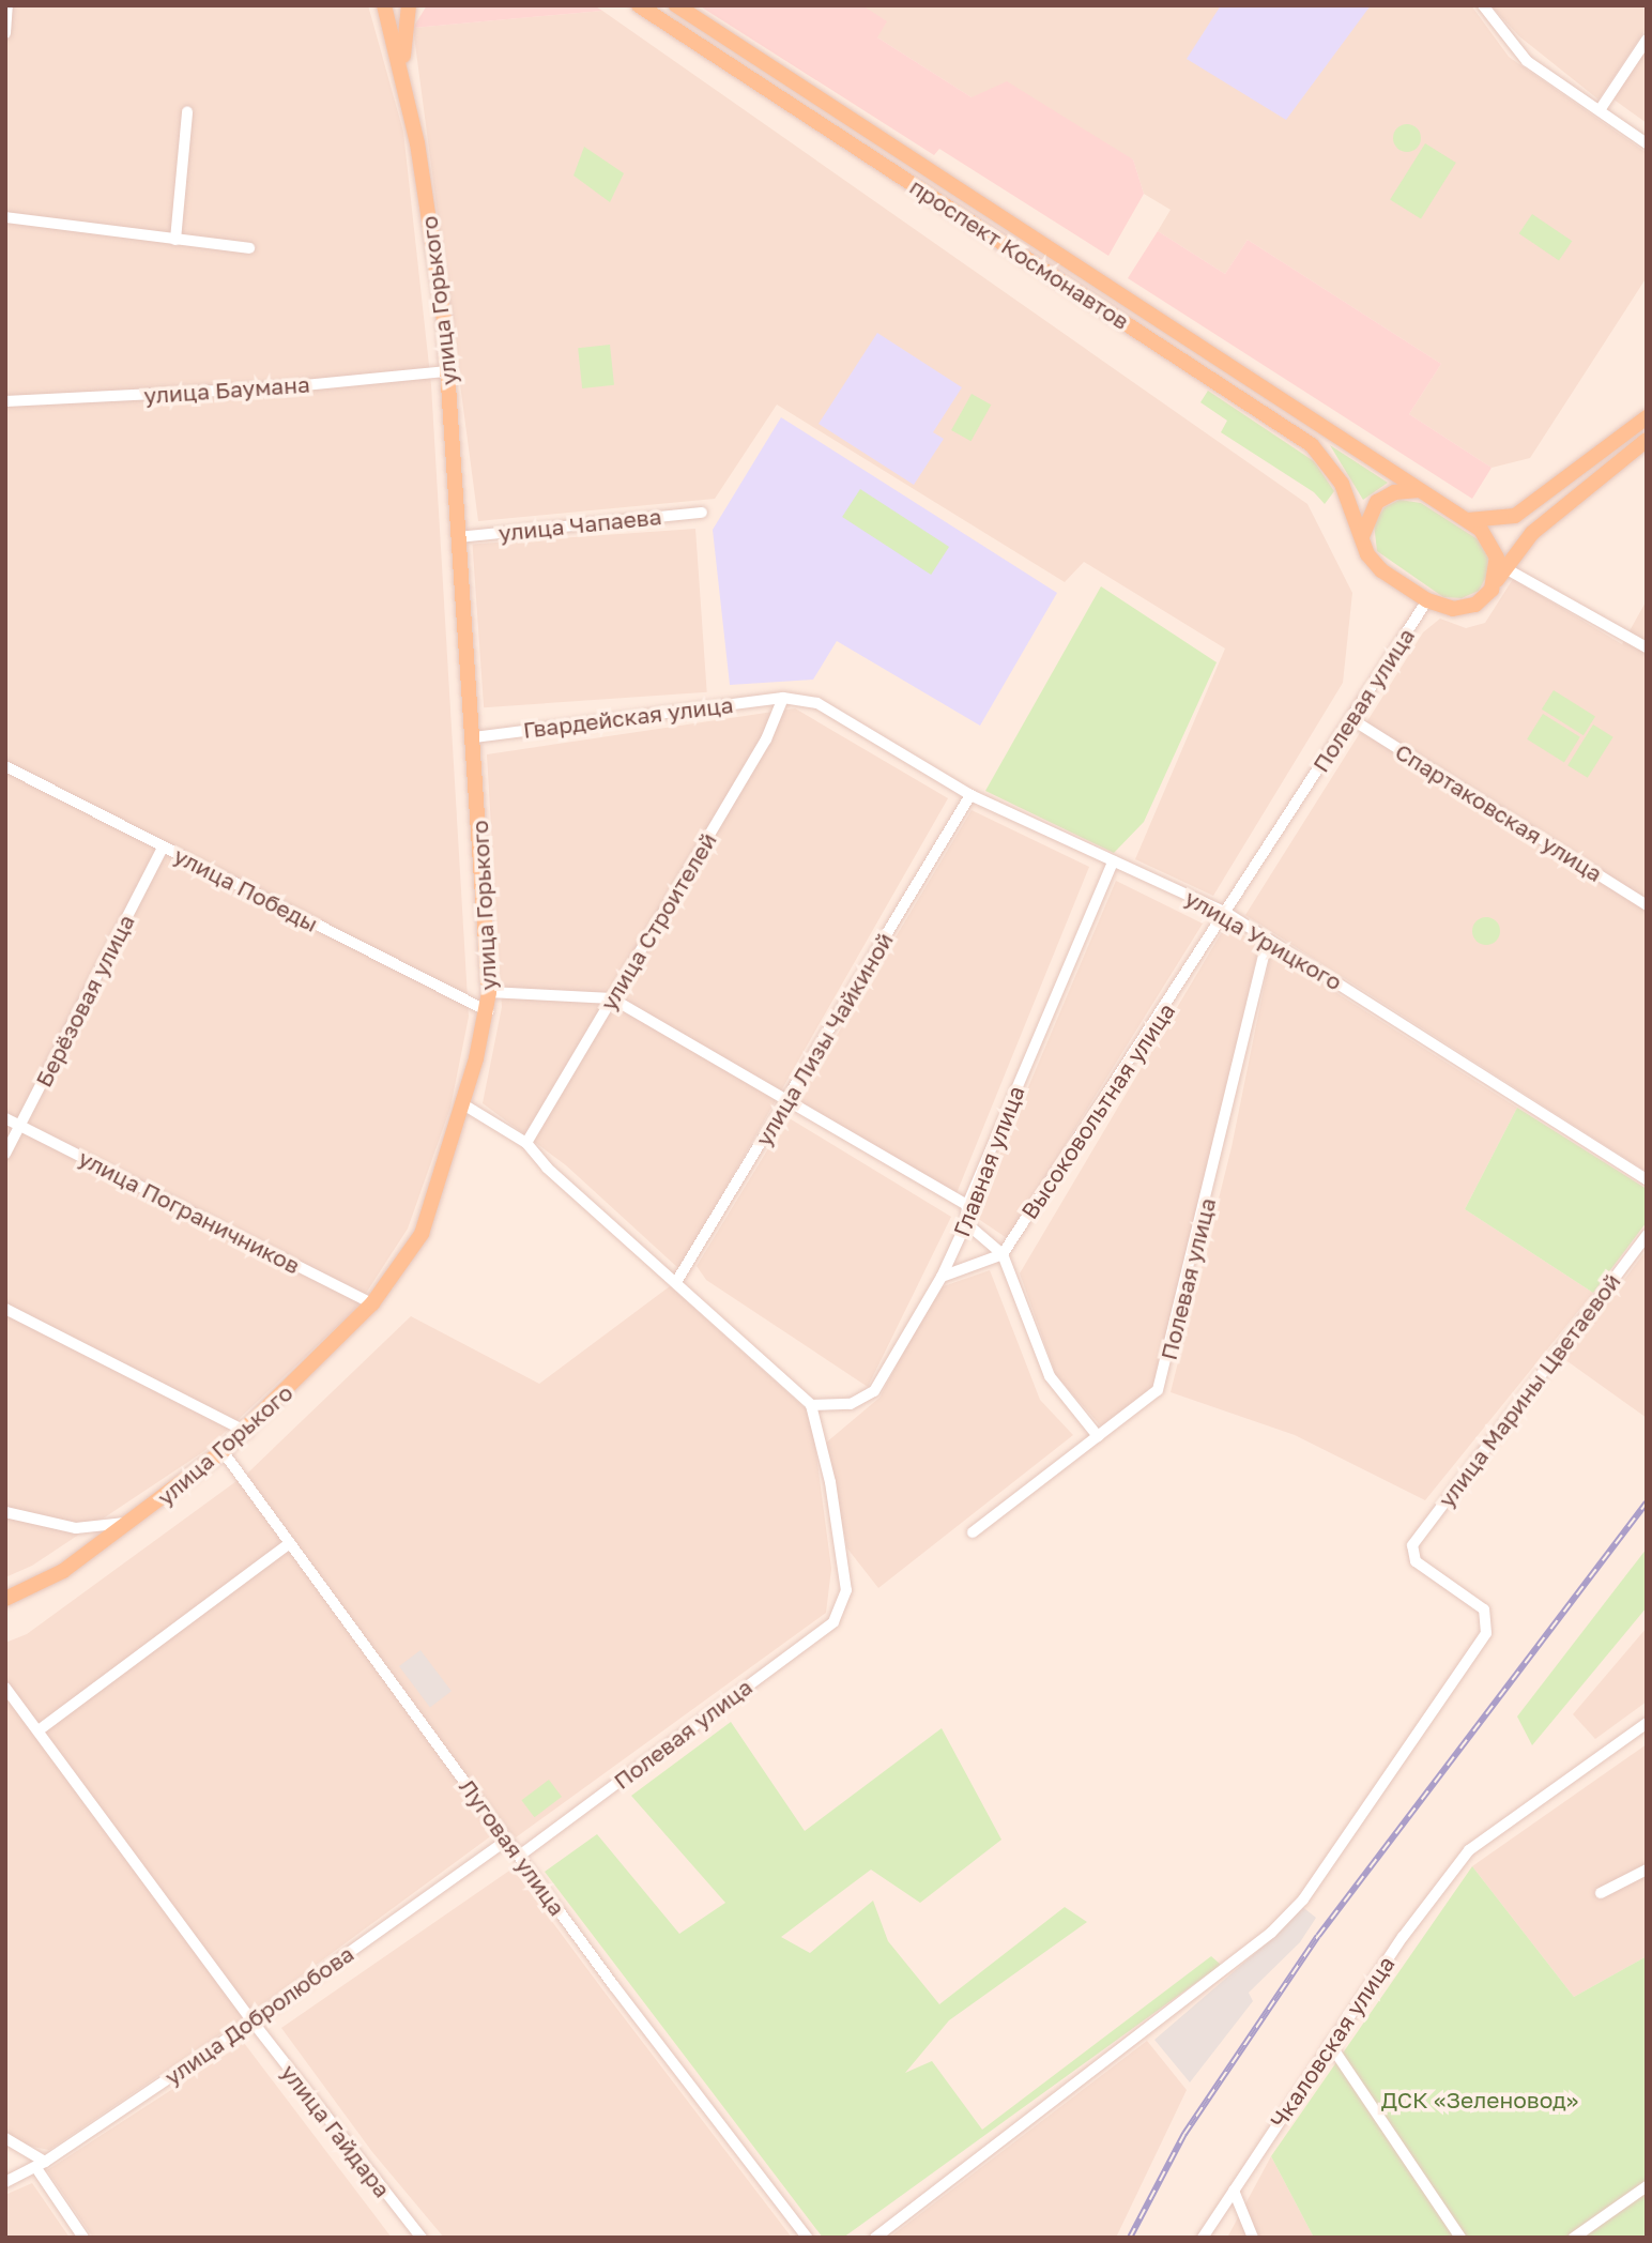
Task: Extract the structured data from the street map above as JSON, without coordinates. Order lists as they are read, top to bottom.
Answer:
{
  "streets": {
    "main road": ["проспект Космонавтов", "улица Горького"],
    "street": [
      "улица Баумана",
      "улица Чапаева",
      "Полевая улица",
      "Гвардейская улица",
      "Спартаковская улица",
      "улица Победы",
      "улица Строителей",
      "улица Урицкого",
      "Берёзовая улица",
      "улица Лизы Чайкиной",
      "Высоковольтная улица",
      "Главная улица",
      "улица Пограничников",
      "улица Марины Цветаевой",
      "Луговая улица",
      "улица Добролюбова",
      "Чкаловская улица",
      "улица Гайдара"
    ]
  },
  "crossings": [
    ["проспект Космонавтов", "Полевая улица"],
    ["улица Горького", "улица Баумана"],
    ["улица Горького", "улица Чапаева"],
    ["улица Горького", "Гвардейская улица"],
    ["улица Горького", "улица Победы"],
    ["улица Горького", "улица Пограничников"],
    ["улица Горького", "Луговая улица"],
    ["Полевая улица", "Спартаковская улица"],
    ["Полевая улица", "улица Урицкого"],
    ["Полевая улица", "Высоковольтная улица"],
    ["Полевая улица", "Главная улица"],
    ["Полевая улица", "Луговая улица"],
    ["Гвардейская улица", "улица Строителей"],
    ["Гвардейская улица", "улица Урицкого"],
    ["улица Победы", "Берёзовая улица"],
    ["улица Строителей", "улица Урицкого"],
    ["улица Урицкого", "улица Лизы Чайкиной"],
    ["улица Урицкого", "Высоковольтная улица"],
    ["улица Урицкого", "Главная улица"],
    ["Берёзовая улица", "улица Пограничников"],
    ["Луговая улица", "улица Добролюбова"],
    ["улица Добролюбова", "улица Гайдара"]
  ],
  "parks": ["ДСК «Зеленовод»"]
}
